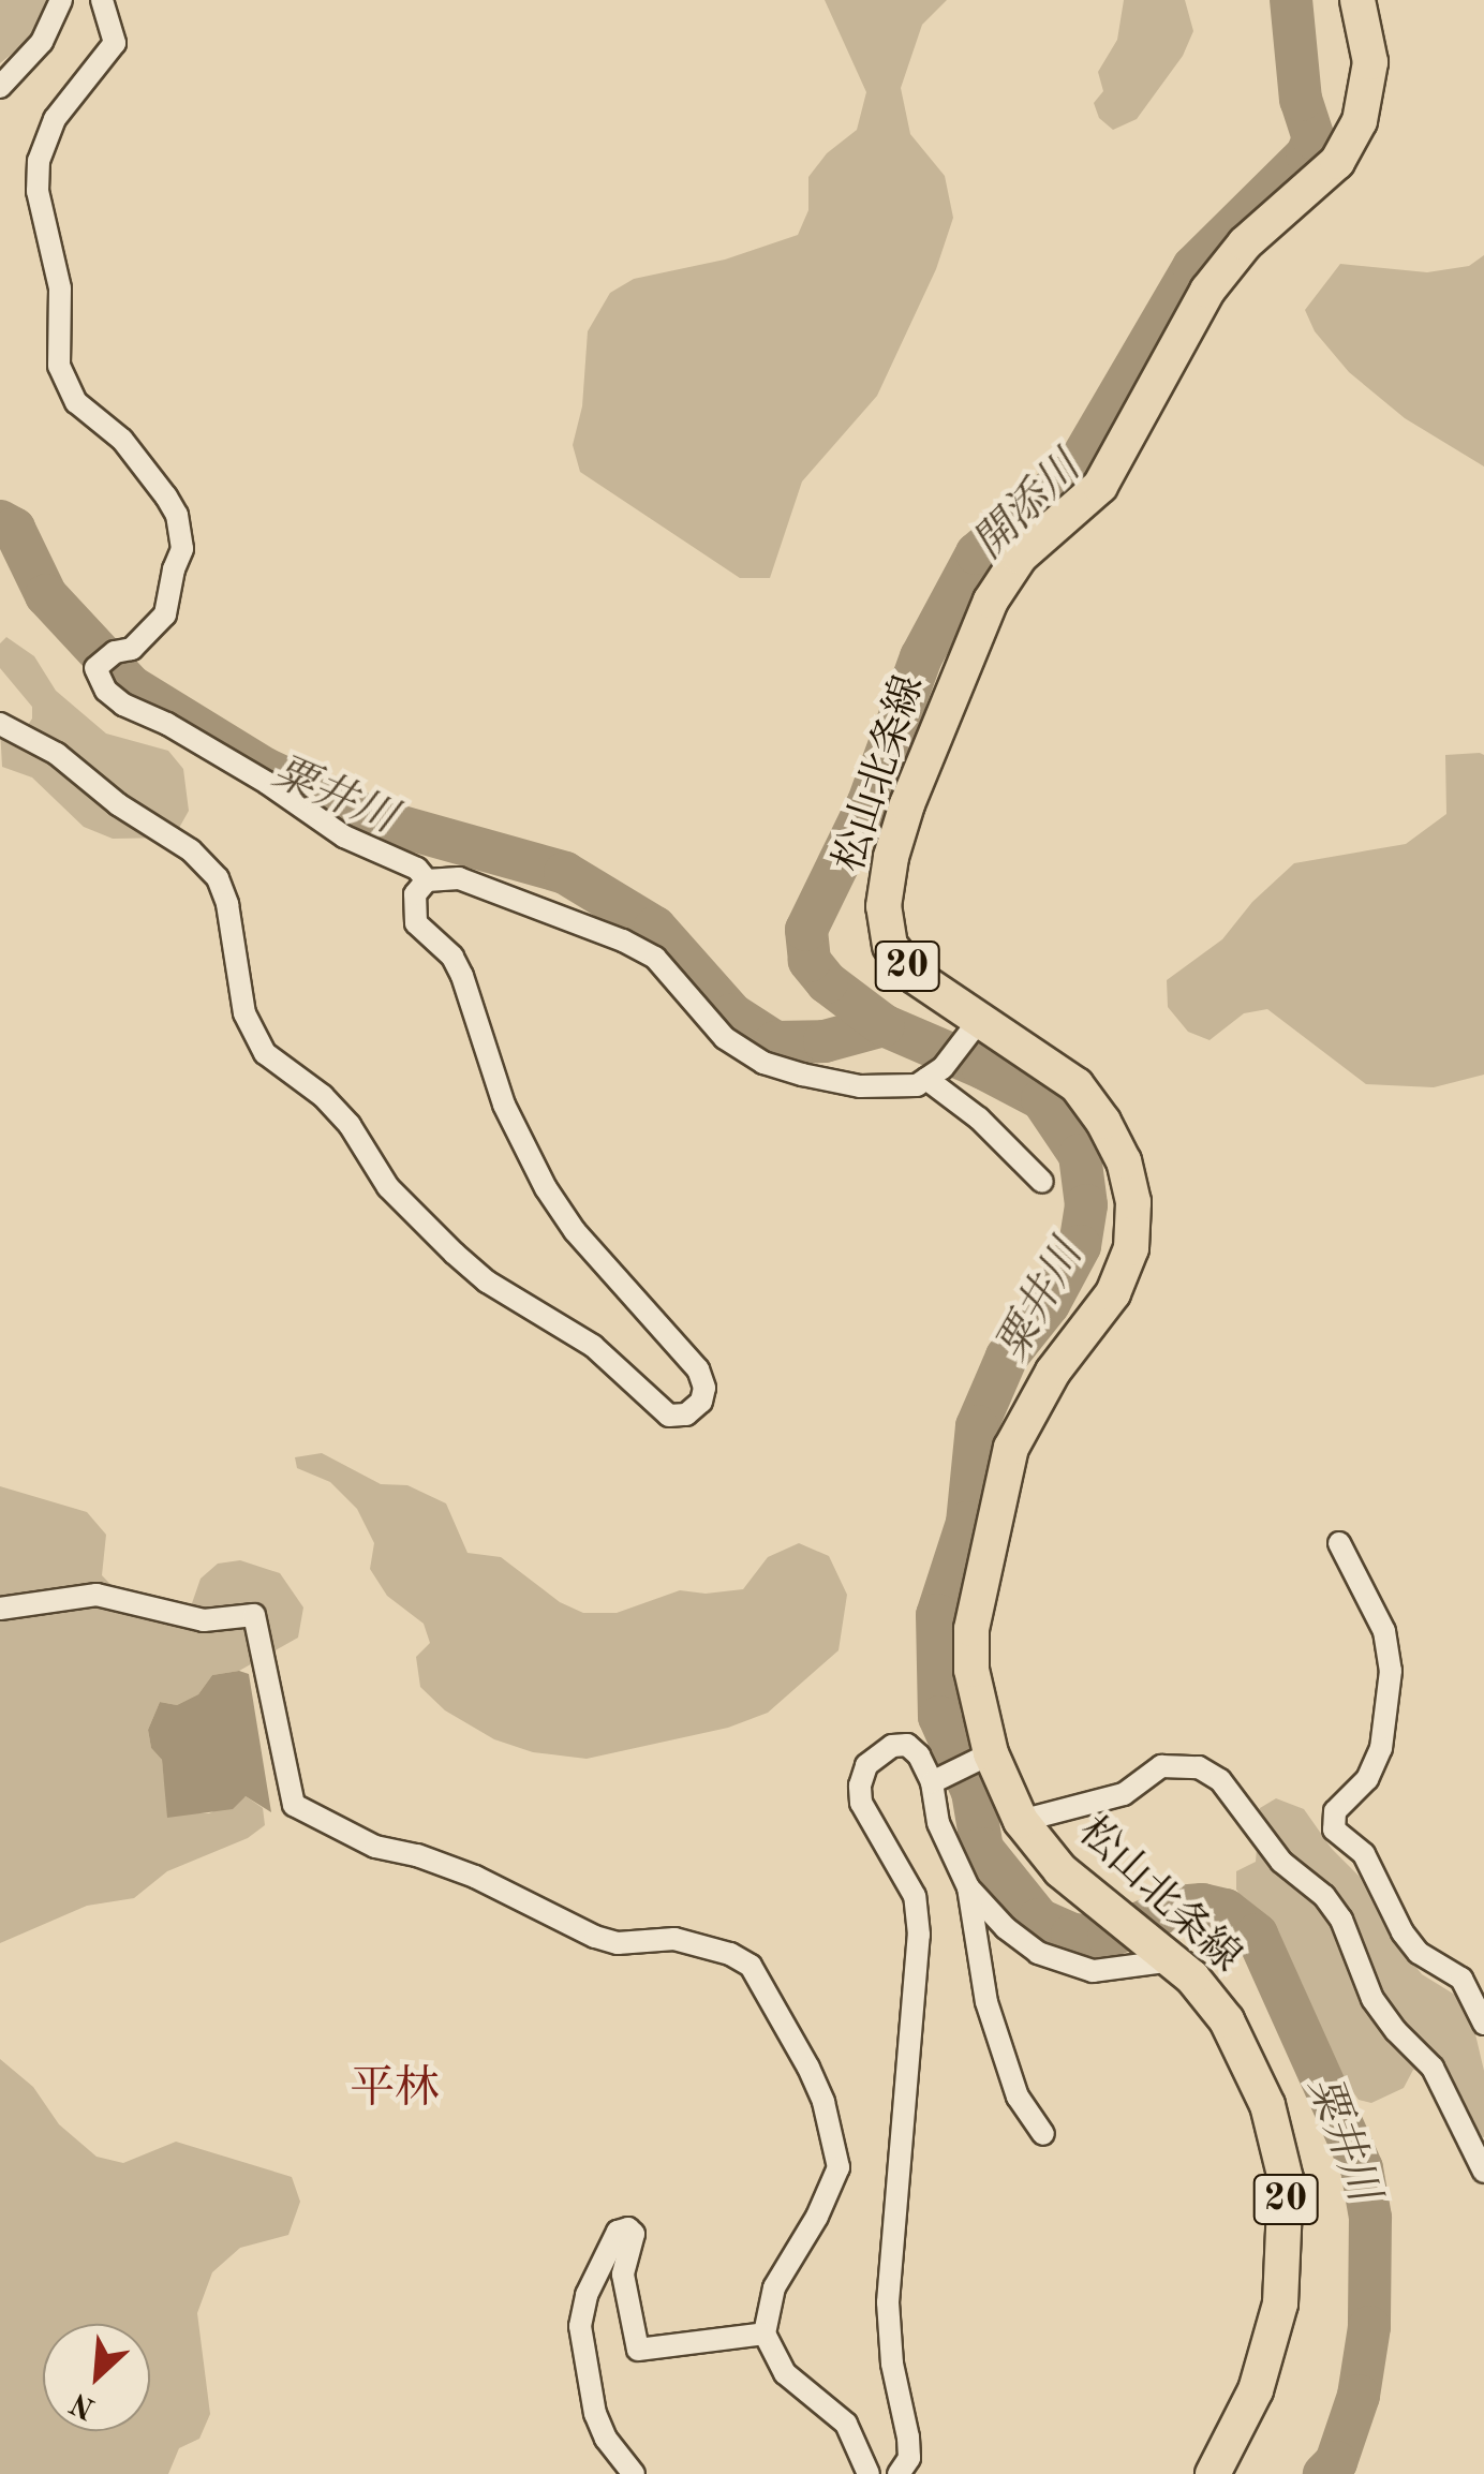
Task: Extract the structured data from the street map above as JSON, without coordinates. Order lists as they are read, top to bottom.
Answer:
{
  "streets": {
    "main road": ["松山北条線", "20"]
  },
  "districts": ["平林"],
  "water": ["開添川", "粟井川"],
  "north": "bottom left"
}
